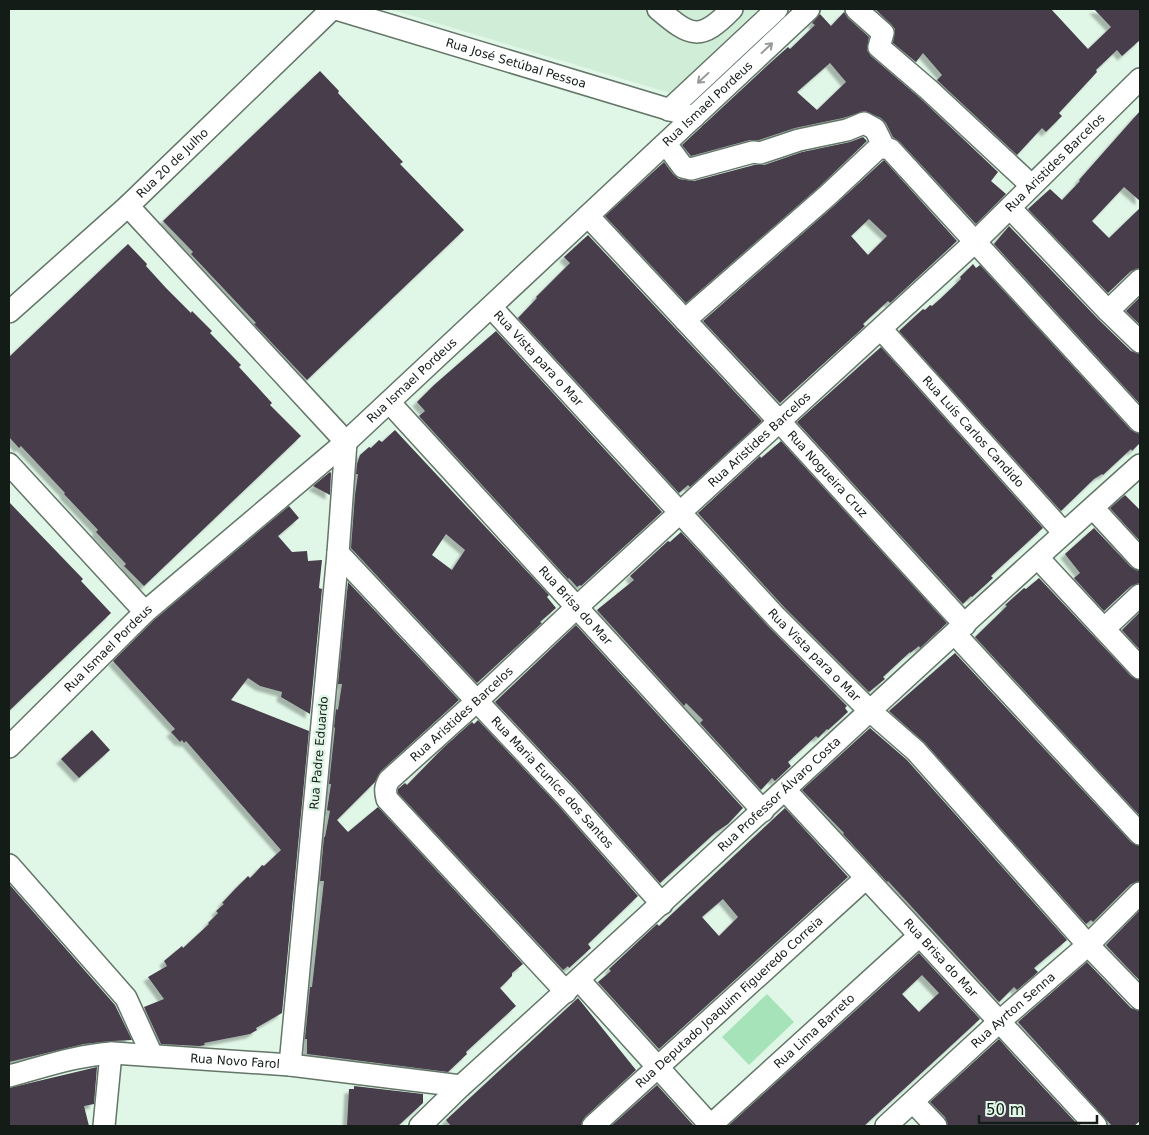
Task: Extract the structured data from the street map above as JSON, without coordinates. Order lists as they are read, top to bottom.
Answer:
{
  "streets": {
    "street": [
      "Rua José Setúbal Pessoa",
      "Rua Ismael Pordeus",
      "Rua 20 de Julho",
      "Rua Aristides Barcelos",
      "Rua Vista para o Mar",
      "Rua Luís Carlos Candido",
      "Rua Nogueira Cruz",
      "Rua Brisa do Mar",
      "Rua Padre Eduardo",
      "Rua Maria Euníce dos Santos",
      "Rua Professor Álvaro Costa",
      "Rua Deputado Joaquim Figueredo Correia",
      "Rua Ayrton Senna",
      "Rua Lima Barreto",
      "Rua Novo Farol"
    ]
  },
  "crossings": [
    ["Rua José Setúbal Pessoa", "Rua Ismael Pordeus"],
    ["Rua Ismael Pordeus", "Rua Vista para o Mar"],
    ["Rua Ismael Pordeus", "Rua Nogueira Cruz"],
    ["Rua Ismael Pordeus", "Rua Brisa do Mar"],
    ["Rua Ismael Pordeus", "Rua Padre Eduardo"],
    ["Rua Aristides Barcelos", "Rua Vista para o Mar"],
    ["Rua Aristides Barcelos", "Rua Luís Carlos Candido"],
    ["Rua Aristides Barcelos", "Rua Nogueira Cruz"],
    ["Rua Aristides Barcelos", "Rua Brisa do Mar"],
    ["Rua Aristides Barcelos", "Rua Maria Euníce dos Santos"],
    ["Rua Aristides Barcelos", "Rua Professor Álvaro Costa"],
    ["Rua Vista para o Mar", "Rua Professor Álvaro Costa"],
    ["Rua Vista para o Mar", "Rua Ayrton Senna"],
    ["Rua Luís Carlos Candido", "Rua Professor Álvaro Costa"],
    ["Rua Nogueira Cruz", "Rua Professor Álvaro Costa"],
    ["Rua Brisa do Mar", "Rua Professor Álvaro Costa"],
    ["Rua Brisa do Mar", "Rua Deputado Joaquim Figueredo Correia"],
    ["Rua Brisa do Mar", "Rua Ayrton Senna"],
    ["Rua Brisa do Mar", "Rua Lima Barreto"],
    ["Rua Padre Eduardo", "Rua Maria Euníce dos Santos"],
    ["Rua Padre Eduardo", "Rua Novo Farol"],
    ["Rua Maria Euníce dos Santos", "Rua Professor Álvaro Costa"],
    ["Rua Professor Álvaro Costa", "Rua Novo Farol"]
  ],
  "scale_bar": "50 m"
}
